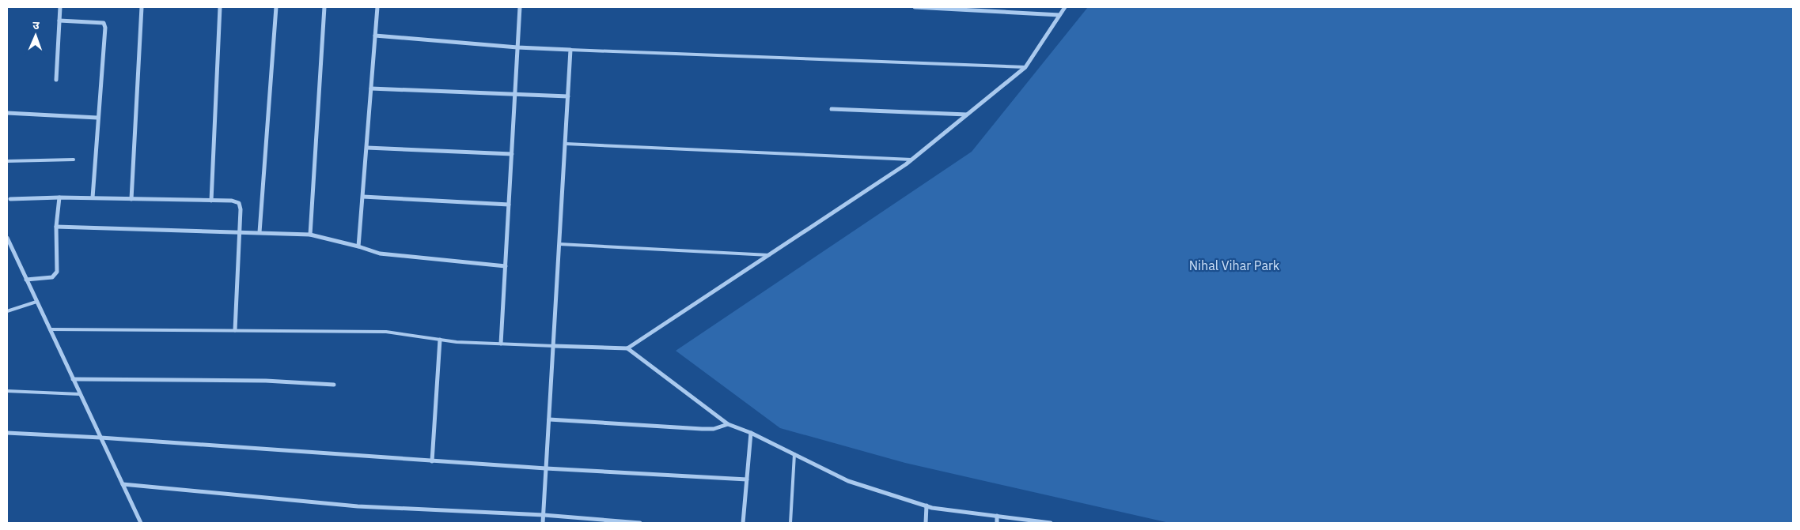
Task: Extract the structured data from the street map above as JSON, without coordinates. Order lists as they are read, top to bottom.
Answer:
{
  "parks": ["Nihal Vihar Park"],
  "north": "top"
}
